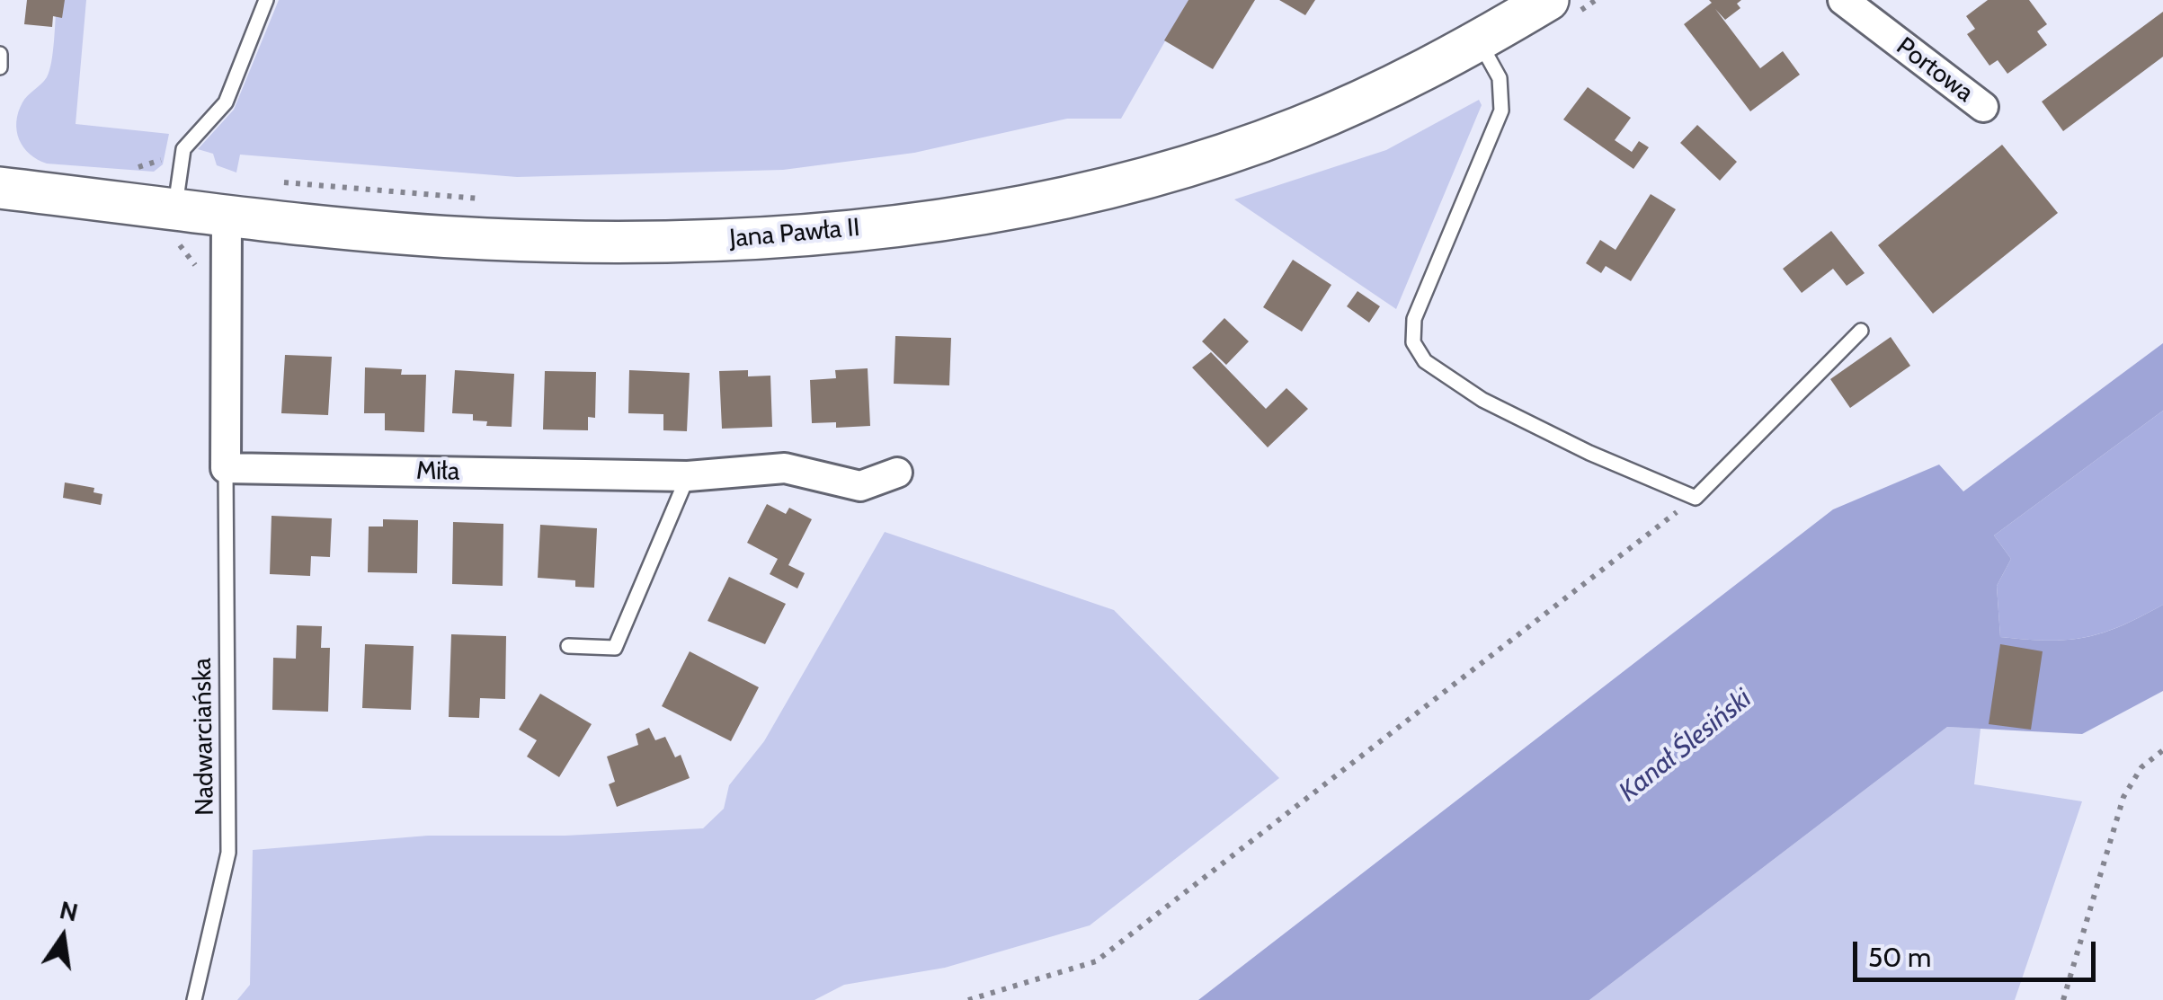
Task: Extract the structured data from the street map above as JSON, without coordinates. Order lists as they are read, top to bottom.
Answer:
{
  "streets": {
    "main road": ["Jana Pawła II"],
    "street": ["Portowa", "Miła"],
    "lane": ["Nadwarciańska"]
  },
  "crossings": [
    ["Miła", "Nadwarciańska"]
  ],
  "water": ["Kanał Ślesiński"],
  "scale_bar": "50 m",
  "north": "top"
}
